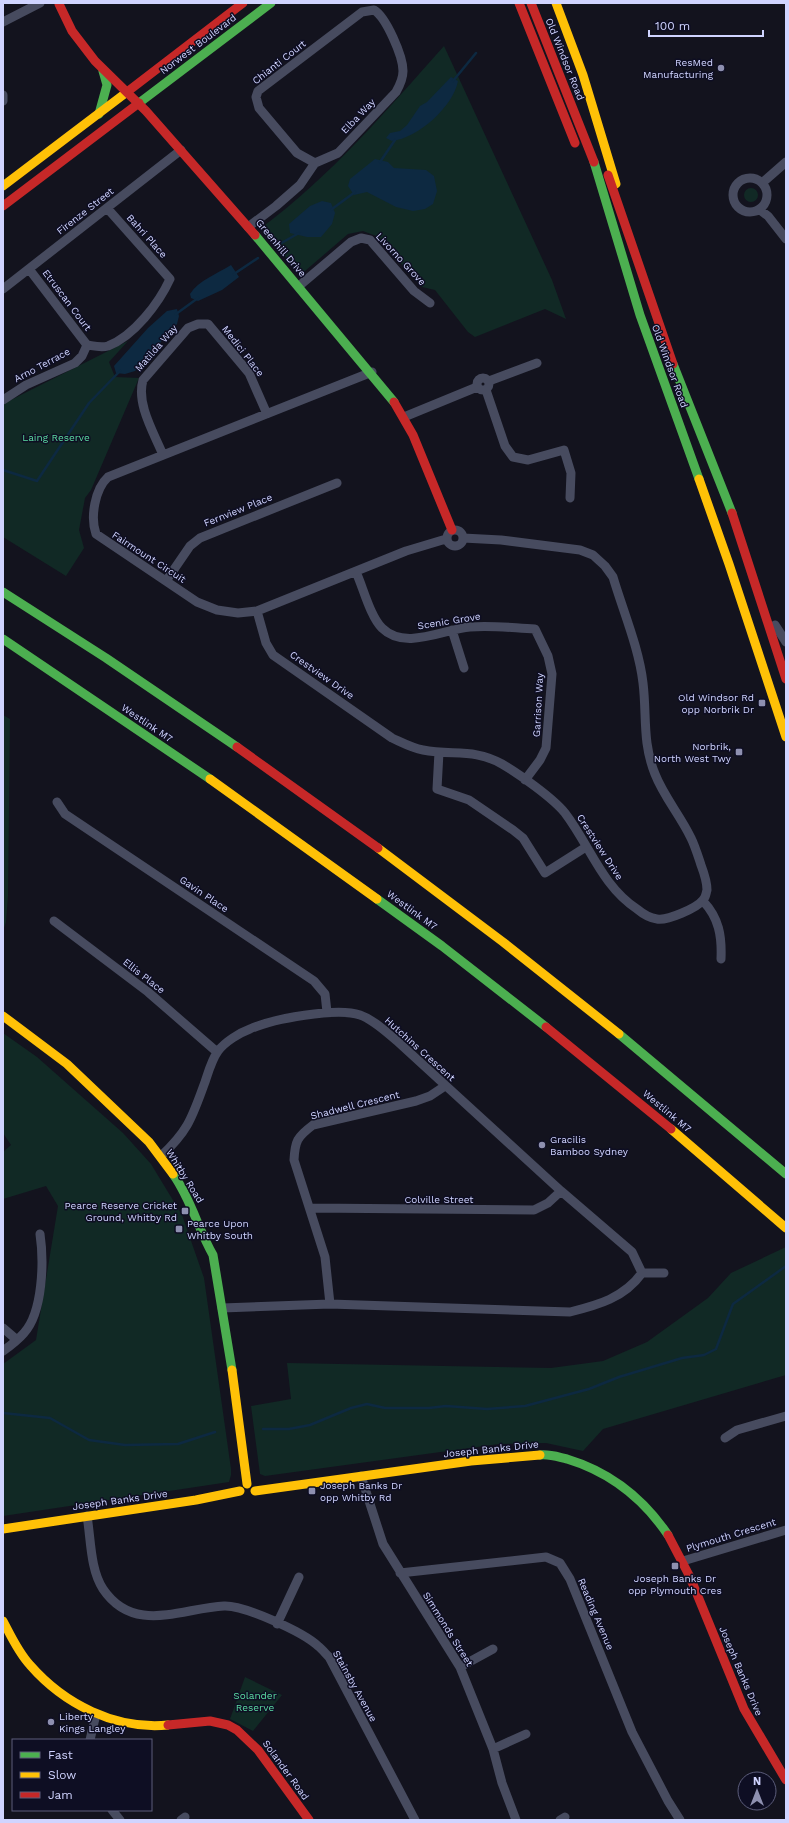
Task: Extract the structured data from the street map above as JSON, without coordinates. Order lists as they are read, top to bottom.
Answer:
{
  "streets": {
    "main road": [
      "Norwest Boulevard",
      "Old Windsor Road",
      "Greenhill Drive",
      "Westlink M7",
      "Whitby Road",
      "Joseph Banks Drive",
      "Solander Road"
    ],
    "street": [
      "Chianti Court",
      "Elba Way",
      "Firenze Street",
      "Bahri Place",
      "Livorno Grove",
      "Etruscan Court",
      "Matilda Way",
      "Medici Place",
      "Arno Terrace",
      "Fernview Place",
      "Fairmount Circuit",
      "Scenic Grove",
      "Crestview Drive",
      "Garrison Way",
      "Gavin Place",
      "Ellis Place",
      "Hutchins Crescent",
      "Shadwell Crescent",
      "Colville Street",
      "Plymouth Crescent",
      "Reading Avenue",
      "Simmonds Street",
      "Stainsby Avenue"
    ]
  },
  "crossings": [
    ["Norwest Boulevard", "Greenhill Drive"],
    ["Chianti Court", "Elba Way"],
    ["Firenze Street", "Bahri Place"],
    ["Firenze Street", "Greenhill Drive"],
    ["Firenze Street", "Etruscan Court"],
    ["Bahri Place", "Etruscan Court"],
    ["Bahri Place", "Arno Terrace"],
    ["Greenhill Drive", "Livorno Grove"],
    ["Greenhill Drive", "Fairmount Circuit"],
    ["Etruscan Court", "Arno Terrace"],
    ["Matilda Way", "Medici Place"],
    ["Matilda Way", "Fairmount Circuit"],
    ["Medici Place", "Fairmount Circuit"],
    ["Fernview Place", "Fairmount Circuit"],
    ["Fairmount Circuit", "Scenic Grove"],
    ["Fairmount Circuit", "Crestview Drive"],
    ["Scenic Grove", "Garrison Way"],
    ["Crestview Drive", "Garrison Way"],
    ["Gavin Place", "Hutchins Crescent"],
    ["Ellis Place", "Hutchins Crescent"],
    ["Hutchins Crescent", "Shadwell Crescent"],
    ["Hutchins Crescent", "Whitby Road"],
    ["Hutchins Crescent", "Colville Street"],
    ["Shadwell Crescent", "Colville Street"],
    ["Whitby Road", "Joseph Banks Drive"],
    ["Joseph Banks Drive", "Plymouth Crescent"],
    ["Joseph Banks Drive", "Simmonds Street"],
    ["Joseph Banks Drive", "Stainsby Avenue"],
    ["Reading Avenue", "Simmonds Street"]
  ],
  "parks": ["Laing Reserve", "Solander Reserve"],
  "places": {
    "other": ["ResMed Manufacturing", "Gracilis Bamboo Sydney", "Liberty Kings Langley"],
    "transit": [
      "Old Windsor Rd opp Norbrik Dr",
      "Norbrik, North West Twy",
      "Pearce Reserve Cricket Ground, Whitby Rd",
      "Pearce Upon Whitby South",
      "Joseph Banks Dr opp Whitby Rd",
      "Joseph Banks Dr opp Plymouth Cres"
    ]
  },
  "legend": ["Fast", "Slow", "Jam"],
  "scale_bar": "100 m",
  "north": "top"
}
